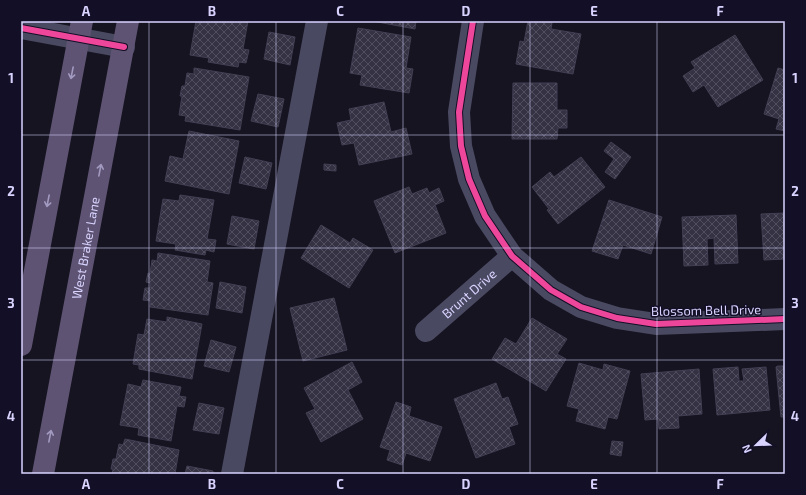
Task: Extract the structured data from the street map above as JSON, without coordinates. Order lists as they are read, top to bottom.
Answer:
{
  "streets": {
    "main road": ["West Braker Lane"],
    "street": ["Brunt Drive", "Blossom Bell Drive"]
  },
  "crossings": [
    ["Brunt Drive", "Blossom Bell Drive"]
  ],
  "north": "bottom left",
  "grid": {
    "columns": [
      "A",
      "B",
      "C",
      "D",
      "E",
      "F"
    ],
    "rows": [
      "1",
      "2",
      "3",
      "4"
    ]
  }
}
